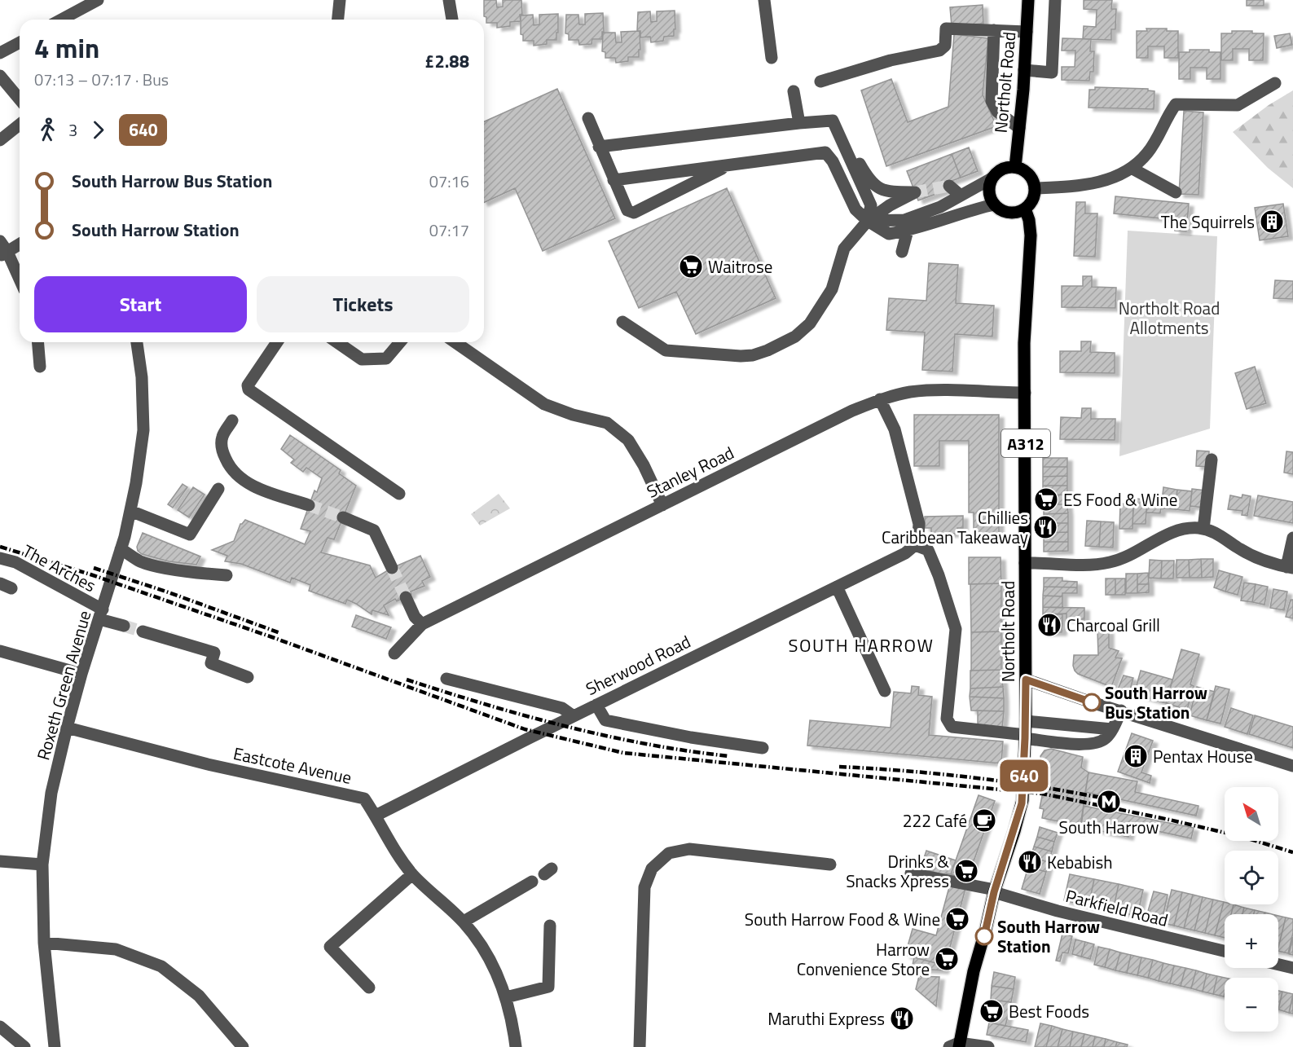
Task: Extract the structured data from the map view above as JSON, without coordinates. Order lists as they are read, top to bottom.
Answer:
{
  "streets": {
    "main road": ["Northolt Road", "A312"],
    "street": [
      "Stanley Road",
      "The Arches",
      "Sherwood Road",
      "Roxeth Green Avenue",
      "Eastcote Avenue",
      "Parkfield Road"
    ]
  },
  "crossings": [
    ["Northolt Road", "Stanley Road"],
    ["Northolt Road", "Parkfield Road"],
    ["The Arches", "Roxeth Green Avenue"],
    ["Sherwood Road", "Eastcote Avenue"],
    ["Roxeth Green Avenue", "Eastcote Avenue"]
  ],
  "districts": ["SOUTH HARROW"],
  "parks": ["Northolt Road Allotments"],
  "places": {
    "building": ["The Squirrels", "Pentax House"],
    "supermarket": [
      "Waitrose",
      "ES Food & Wine",
      "Drinks & Snacks Xpress",
      "South Harrow Food & Wine",
      "Harrow Convenience Store",
      "Best Foods"
    ],
    "restaurant": [
      "Chillies Caribbean Takeaway",
      "Charcoal Grill",
      "Kebabish",
      "Maruthi Express"
    ],
    "other": ["South Harrow Bus Station", "South Harrow Station"],
    "metro station": ["South Harrow"],
    "cafe": ["222 Café"]
  },
  "lines": ["bus line 640"],
  "north": "top left",
  "page": {
    "on_map": "640",
    "heading": ["4 min", "07:13 – 07:17 · Bus", "£2.88"],
    "legs": ["3", "640"],
    "list": [
      {
        "name": "South Harrow Bus Station",
        "value": "07:16"
      },
      {
        "name": "South Harrow Station",
        "value": "07:17"
      }
    ],
    "buttons": ["Start", "Tickets"],
    "map_buttons": ["+", "−"]
  }
}
